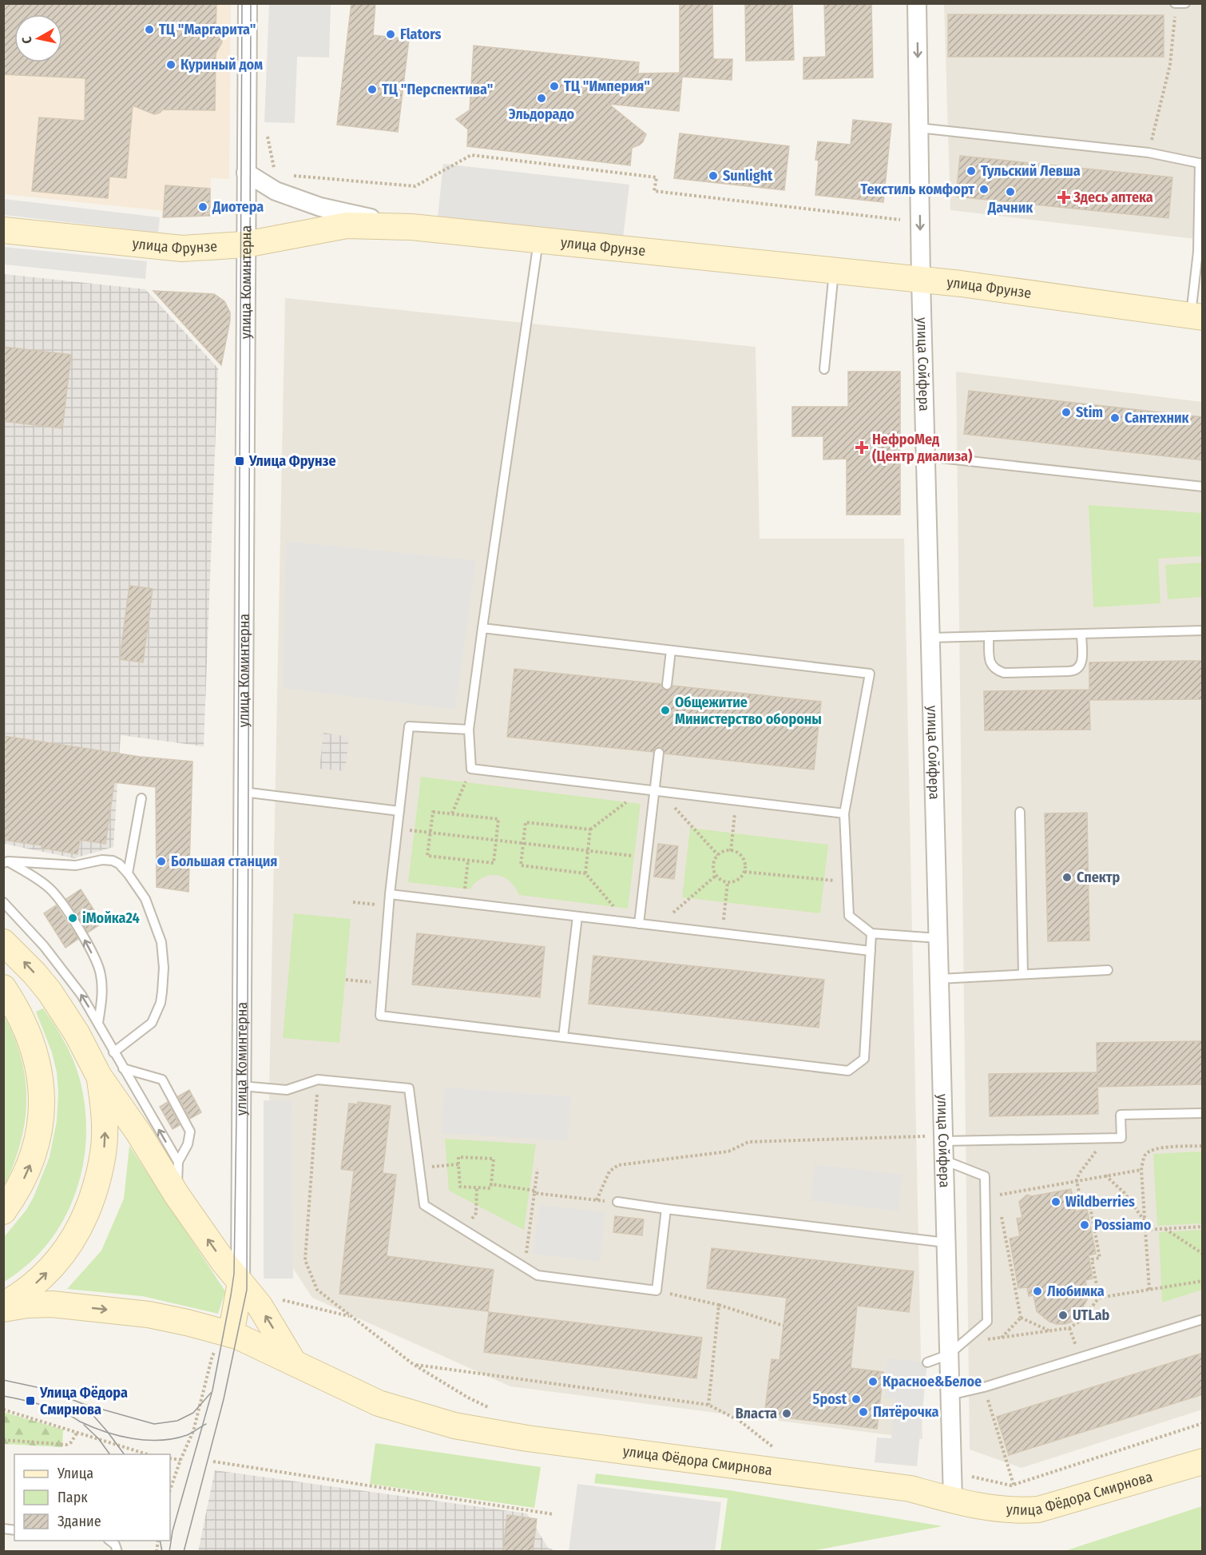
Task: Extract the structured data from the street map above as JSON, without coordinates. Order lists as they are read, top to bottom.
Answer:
{
  "streets": {
    "main road": ["улица Фрунзе", "улица Коминтерна", "улица Фёдора Смирнова"],
    "street": ["улица Сойфера"]
  },
  "crossings": [
    ["улица Фрунзе", "улица Коминтерна"],
    ["улица Фрунзе", "улица Сойфера"],
    ["улица Коминтерна", "улица Фёдора Смирнова"],
    ["улица Сойфера", "улица Фёдора Смирнова"]
  ],
  "places": {
    "other": [
      "ТЦ \"Маргарита\"",
      "Flators",
      "Куриный дом",
      "ТЦ \"Империя\"",
      "ТЦ \"Перспектива\"",
      "Эльдорадо",
      "Тульский Левша",
      "Sunlight",
      "Текстиль комфорт",
      "Дачник",
      "Диотера",
      "Stim",
      "Сантехник",
      "Общежитие Министерство обороны",
      "Большая станция",
      "Спектр",
      "iМойка24",
      "Wildberries",
      "Possiamo",
      "Любимка",
      "UTLab",
      "Красное&Белое",
      "5post",
      "Пятёрочка",
      "Власта"
    ],
    "health": ["Здесь аптека", "НефроМед (Центр диализа)"],
    "transit": ["Улица Фрунзе", "Улица Фёдора Смирнова"]
  },
  "legend": ["Улица", "Парк", "Здание"],
  "north": "left"
}
